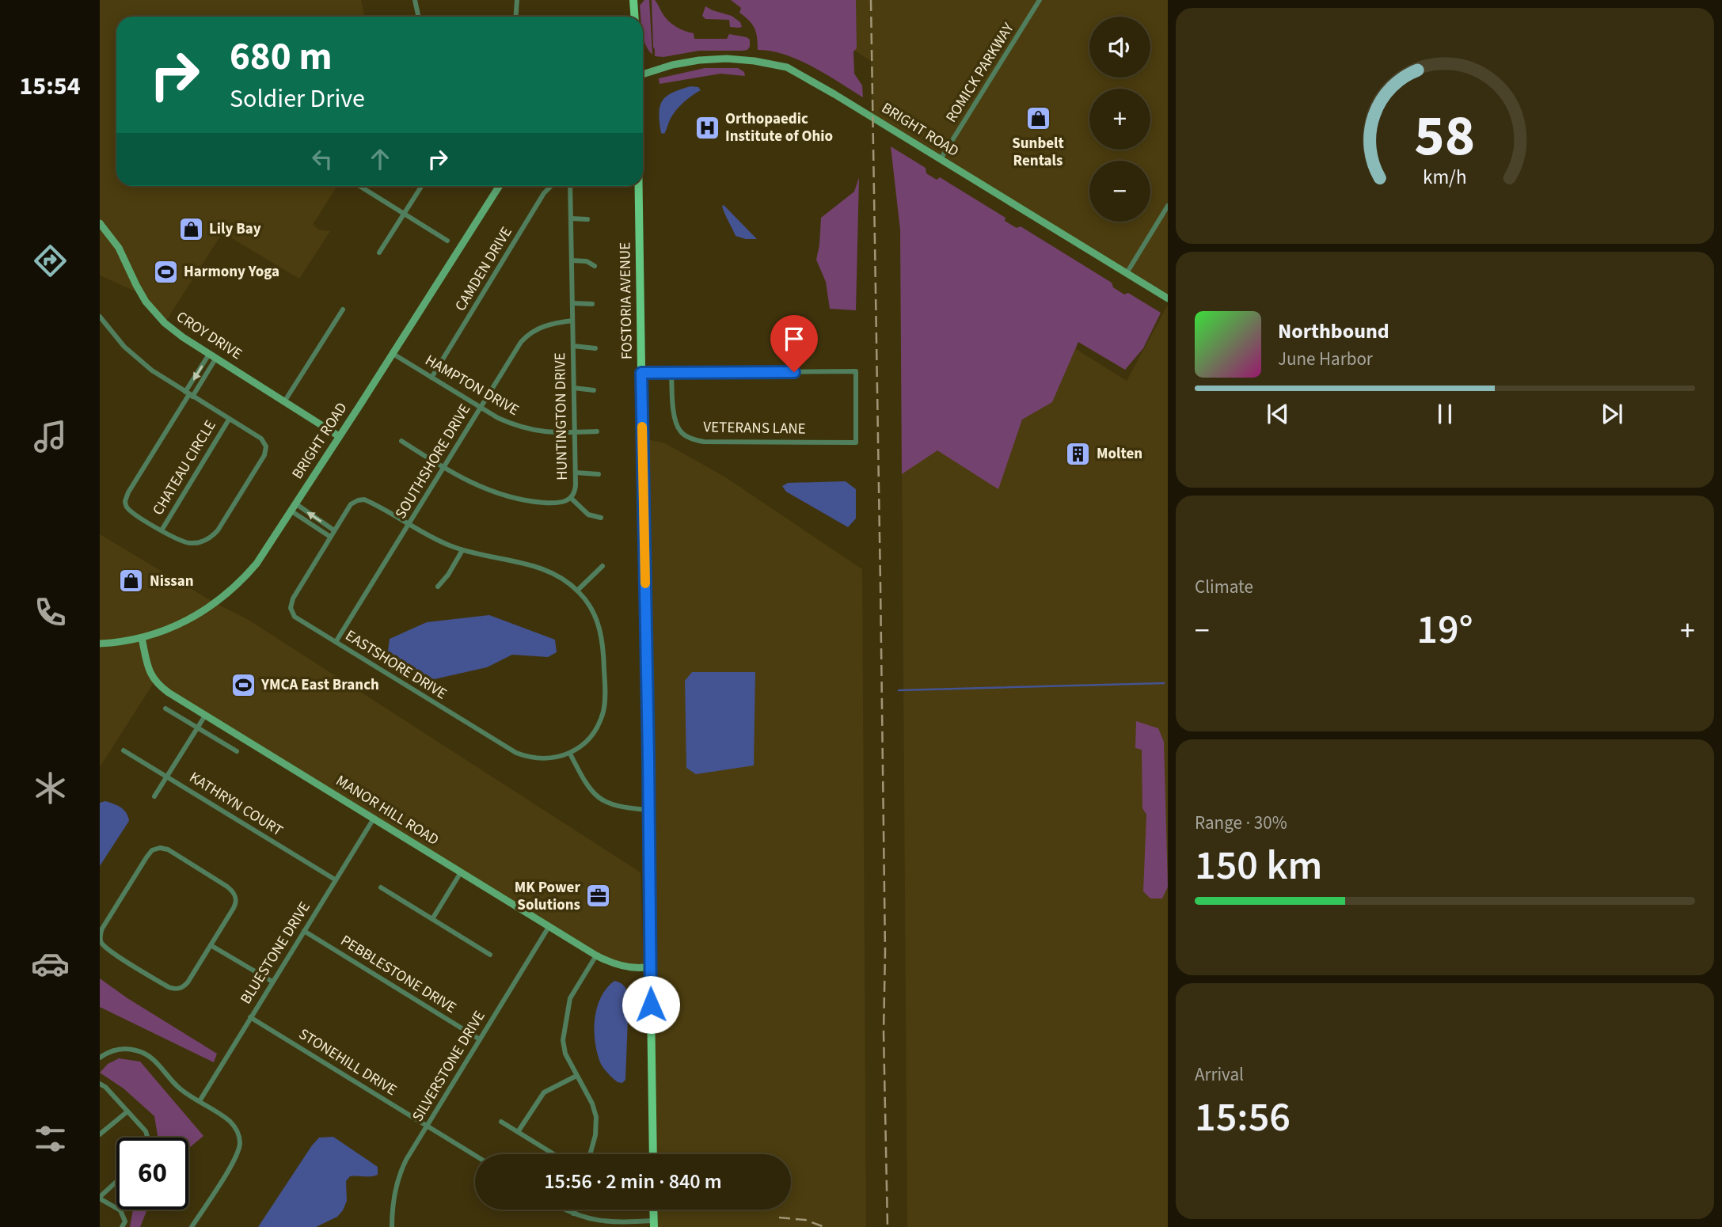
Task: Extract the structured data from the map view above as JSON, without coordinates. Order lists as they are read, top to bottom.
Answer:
{
  "streets": {
    "main road": [
      "BRIGHT ROAD",
      "FOSTORIA AVENUE",
      "CROY DRIVE",
      "MANOR HILL ROAD"
    ],
    "street": [
      "ROMICK PARKWAY",
      "CAMDEN DRIVE",
      "HAMPTON DRIVE",
      "HUNTINGTON DRIVE",
      "VETERANS LANE",
      "SOUTHSHORE DRIVE",
      "CHATEAU CIRCLE",
      "EASTSHORE DRIVE",
      "KATHRYN COURT",
      "BLUESTONE DRIVE",
      "PEBBLESTONE DRIVE",
      "STONEHILL DRIVE",
      "SILVERSTONE DRIVE"
    ]
  },
  "crossings": [
    ["ROMICK PARKWAY", "BRIGHT ROAD"],
    ["BRIGHT ROAD", "CROY DRIVE"],
    ["BRIGHT ROAD", "HAMPTON DRIVE"],
    ["BRIGHT ROAD", "MANOR HILL ROAD"],
    ["CAMDEN DRIVE", "HAMPTON DRIVE"],
    ["FOSTORIA AVENUE", "MANOR HILL ROAD"],
    ["HAMPTON DRIVE", "HUNTINGTON DRIVE"],
    ["HAMPTON DRIVE", "SOUTHSHORE DRIVE"],
    ["HUNTINGTON DRIVE", "SOUTHSHORE DRIVE"],
    ["SOUTHSHORE DRIVE", "EASTSHORE DRIVE"],
    ["KATHRYN COURT", "BLUESTONE DRIVE"],
    ["MANOR HILL ROAD", "BLUESTONE DRIVE"],
    ["MANOR HILL ROAD", "SILVERSTONE DRIVE"],
    ["BLUESTONE DRIVE", "PEBBLESTONE DRIVE"],
    ["BLUESTONE DRIVE", "STONEHILL DRIVE"],
    ["PEBBLESTONE DRIVE", "SILVERSTONE DRIVE"],
    ["STONEHILL DRIVE", "SILVERSTONE DRIVE"]
  ],
  "places": {
    "shop": ["Sunbelt Rentals", "Lily Bay", "Nissan"],
    "hospital": ["Orthopaedic Institute of Ohio"],
    "sports": ["Harmony Yoga", "YMCA East Branch"],
    "building": ["Molten"],
    "office": ["MK Power Solutions"]
  },
  "page": {
    "tabs": "15:54",
    "map_buttons": ["+", "−"],
    "turn": ["680 m", "Soldier Drive"],
    "song": ["Northbound", "June Harbor"],
    "tile": [
      "Climate",
      ["Range · 30%", "150 km"],
      ["Arrival", "15:56"]
    ],
    "heat": ["−", "19°", "+"],
    "limit": "60",
    "trip": "15:56 · 2 min · 840 m",
    "gauge": ["58", "km/h"]
  }
}
